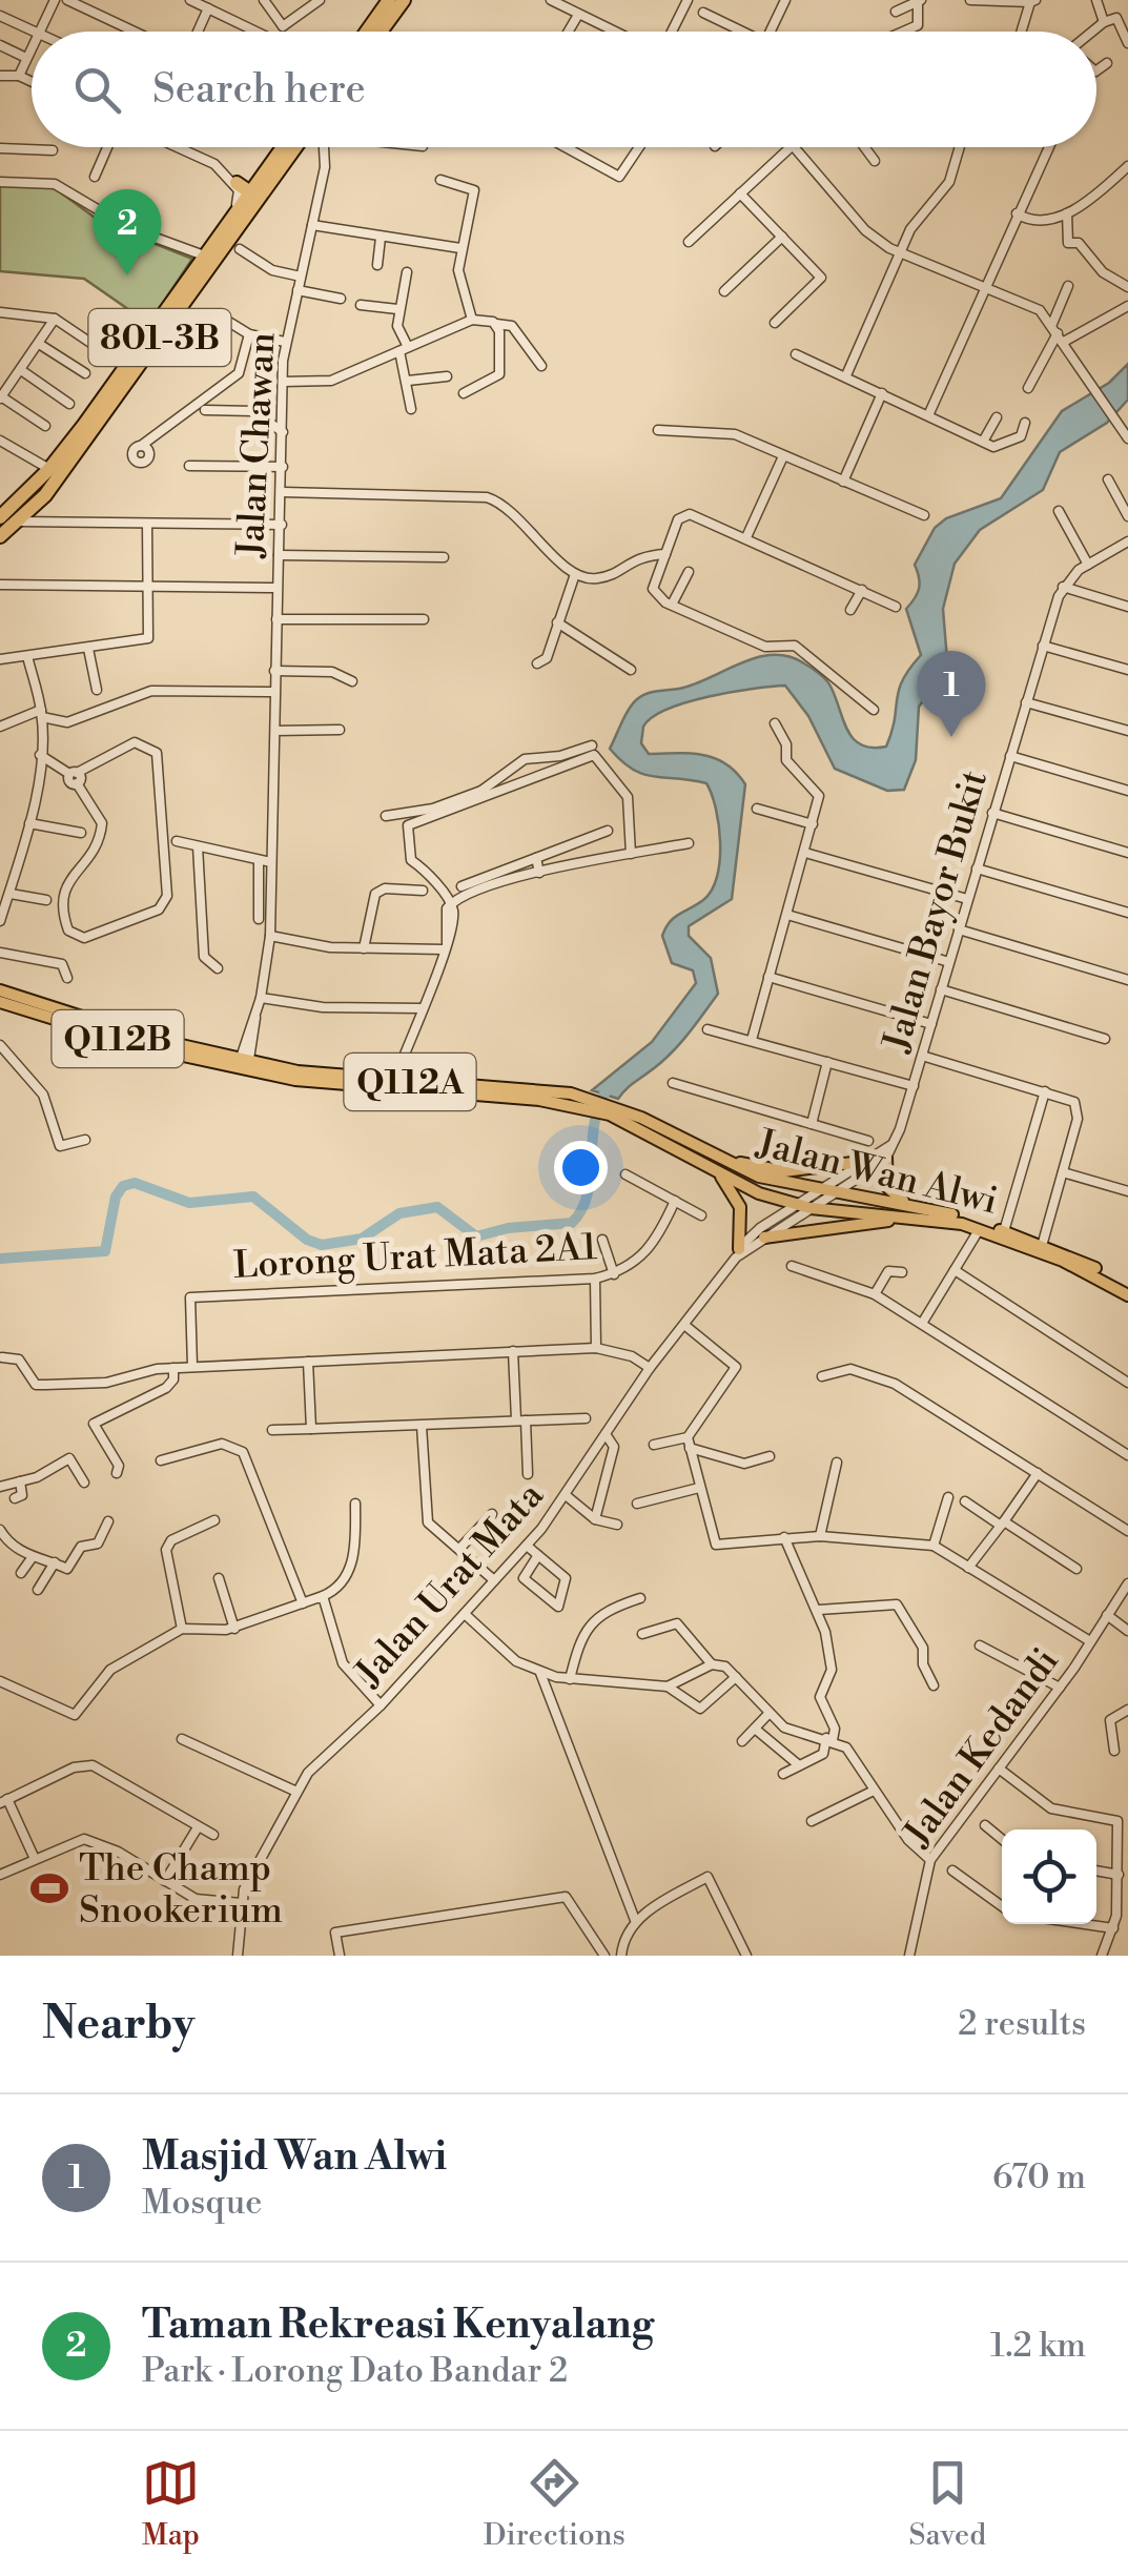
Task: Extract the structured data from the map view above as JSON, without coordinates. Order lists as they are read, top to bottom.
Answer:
{
  "streets": {
    "highway": ["801-3B"],
    "main road": ["Q112B", "Q112A", "Jalan Wan Alwi"],
    "street": [
      "Jalan Chawan",
      "Jalan Bayor Bukit",
      "Lorong Urat Mata 2A1",
      "Jalan Urat Mata",
      "Jalan Kedandi"
    ]
  },
  "crossings": [
    ["Jalan Chawan", "Jalan Wan Alwi"]
  ],
  "places": {
    "sports": ["The Champ Snookerium"]
  },
  "page": {
    "search": "Search here",
    "pins": ["2", "1"],
    "heading": ["Nearby", "2 results"],
    "list": [
      {
        "mark": "1",
        "name": "Masjid Wan Alwi",
        "note": "Mosque",
        "value": "670 m"
      },
      {
        "mark": "2",
        "name": "Taman Rekreasi Kenyalang",
        "note": "Park · Lorong Dato Bandar 2",
        "value": "1.2 km"
      }
    ],
    "nav": ["Map", "Directions", "Saved"]
  }
}
